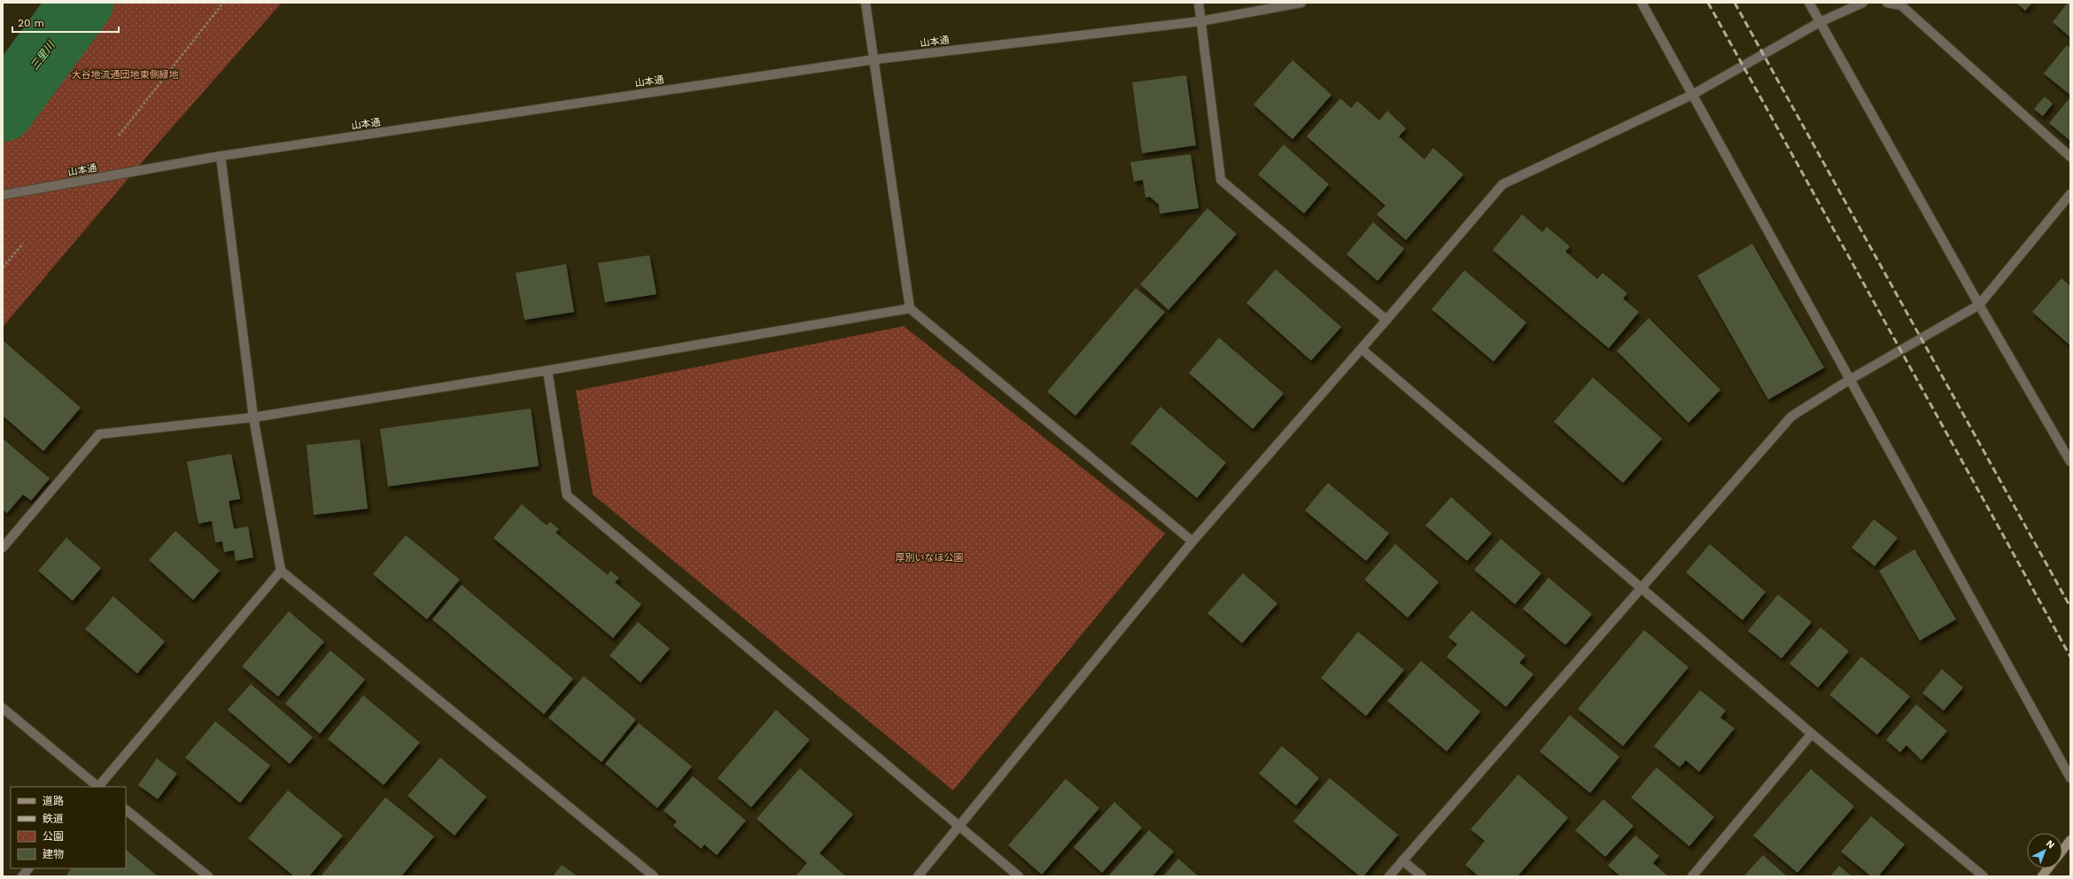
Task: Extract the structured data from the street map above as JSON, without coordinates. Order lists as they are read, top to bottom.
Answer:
{
  "streets": {
    "street": ["山本通"]
  },
  "water": ["三里川"],
  "parks": ["大谷地流通団地東側緑地", "厚別いなほ公園"],
  "legend": [
    "道路",
    "鉄道",
    "公園",
    "建物"
  ],
  "scale_bar": "20 m",
  "north": "top right"
}
